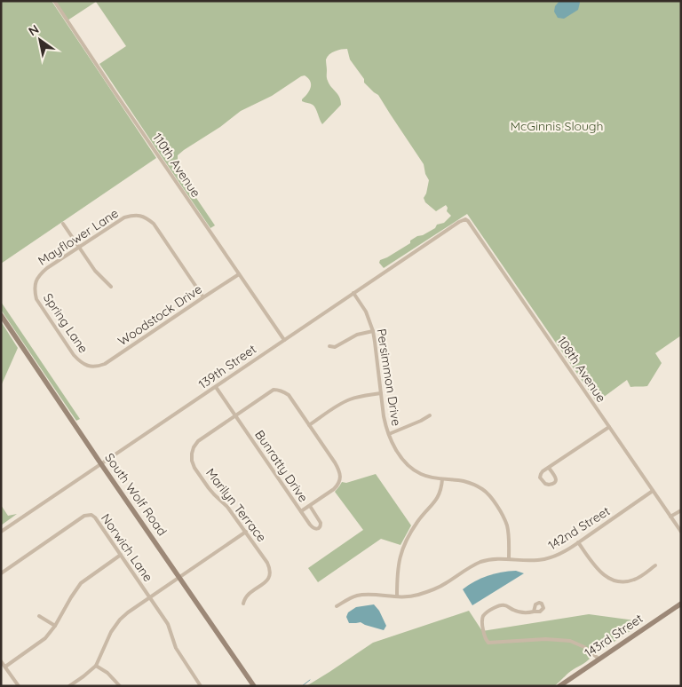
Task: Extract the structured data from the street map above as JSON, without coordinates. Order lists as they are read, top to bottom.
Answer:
{
  "streets": {
    "main road": ["South Wolf Road", "143rd Street"],
    "street": [
      "110th Avenue",
      "Mayflower Lane",
      "Woodstock Drive",
      "Spring Lane",
      "139th Street",
      "108th Avenue",
      "Persimmon Drive",
      "Bunratty Drive",
      "Marilyn Terrace",
      "142nd Street",
      "Norwich Lane"
    ]
  },
  "crossings": [
    ["110th Avenue", "Woodstock Drive"],
    ["110th Avenue", "139th Street"],
    ["Mayflower Lane", "Woodstock Drive"],
    ["Mayflower Lane", "Spring Lane"],
    ["Woodstock Drive", "Spring Lane"],
    ["139th Street", "108th Avenue"],
    ["139th Street", "Persimmon Drive"],
    ["139th Street", "Bunratty Drive"],
    ["139th Street", "South Wolf Road"],
    ["108th Avenue", "142nd Street"],
    ["Persimmon Drive", "142nd Street"],
    ["Bunratty Drive", "Marilyn Terrace"]
  ],
  "parks": ["McGinnis Slough"],
  "north": "top left"
}
